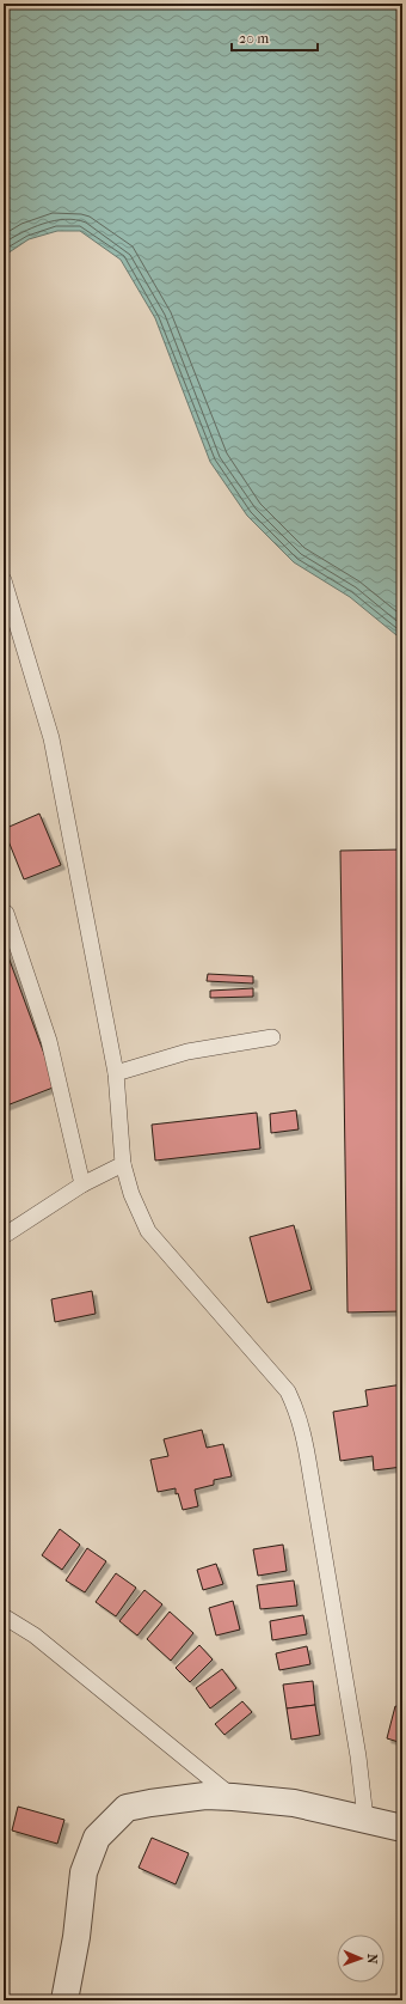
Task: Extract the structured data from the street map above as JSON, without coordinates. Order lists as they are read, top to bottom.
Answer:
{
  "scale_bar": "20 m",
  "north": "right"
}
